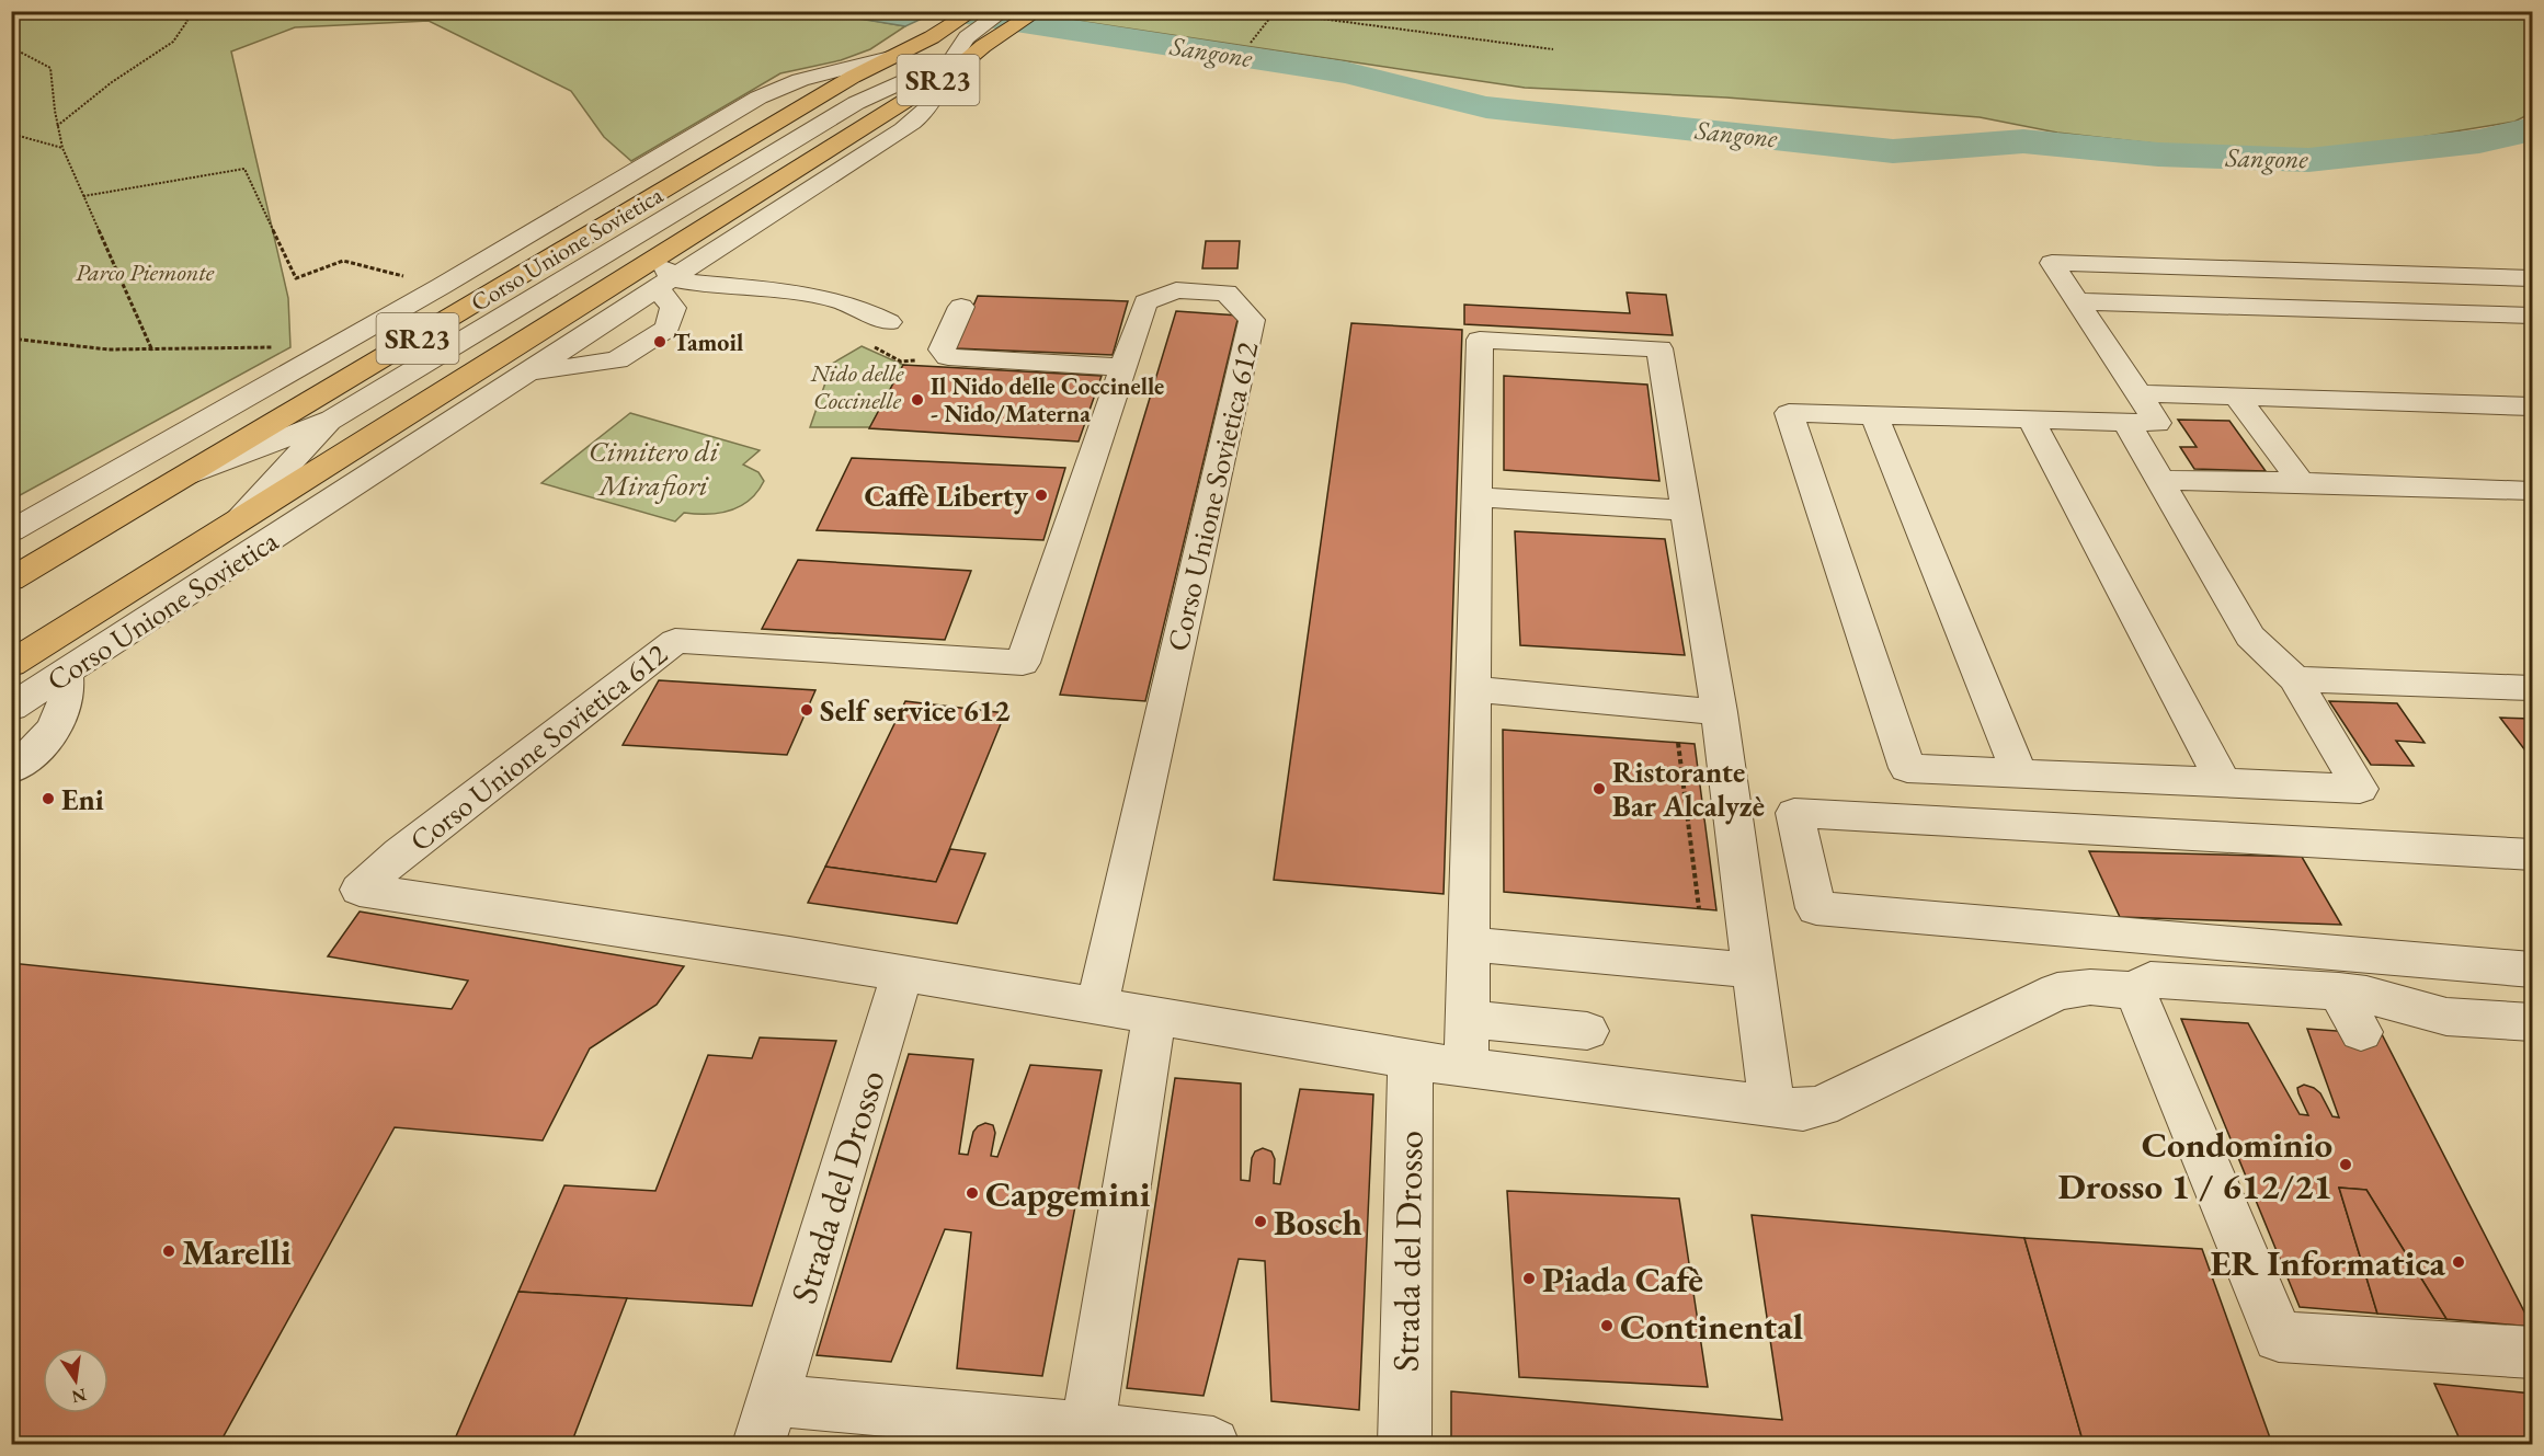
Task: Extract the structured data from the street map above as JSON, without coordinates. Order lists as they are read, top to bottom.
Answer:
{
  "streets": {
    "main road": ["SR23", "Corso Unione Sovietica"],
    "street": ["Corso Unione Sovietica 612", "Strada del Drosso"]
  },
  "crossings": [
    ["Corso Unione Sovietica 612", "Strada del Drosso"]
  ],
  "water": ["Sangone"],
  "parks": ["Parco Piemonte", "Nido delle Coccinelle", "Cimitero di Mirafiori"],
  "places": [
    "Tamoil",
    "Il Nido delle Coccinelle - Nido/Materna",
    "Caffè Liberty",
    "Self service 612",
    "Ristorante Bar Alcalyzè",
    "Eni",
    "Condominio Drosso 1 / 612/21",
    "Capgemini",
    "Bosch",
    "Marelli",
    "ER Informatica",
    "Piada Cafè",
    "Continental"
  ],
  "north": "bottom"
}
